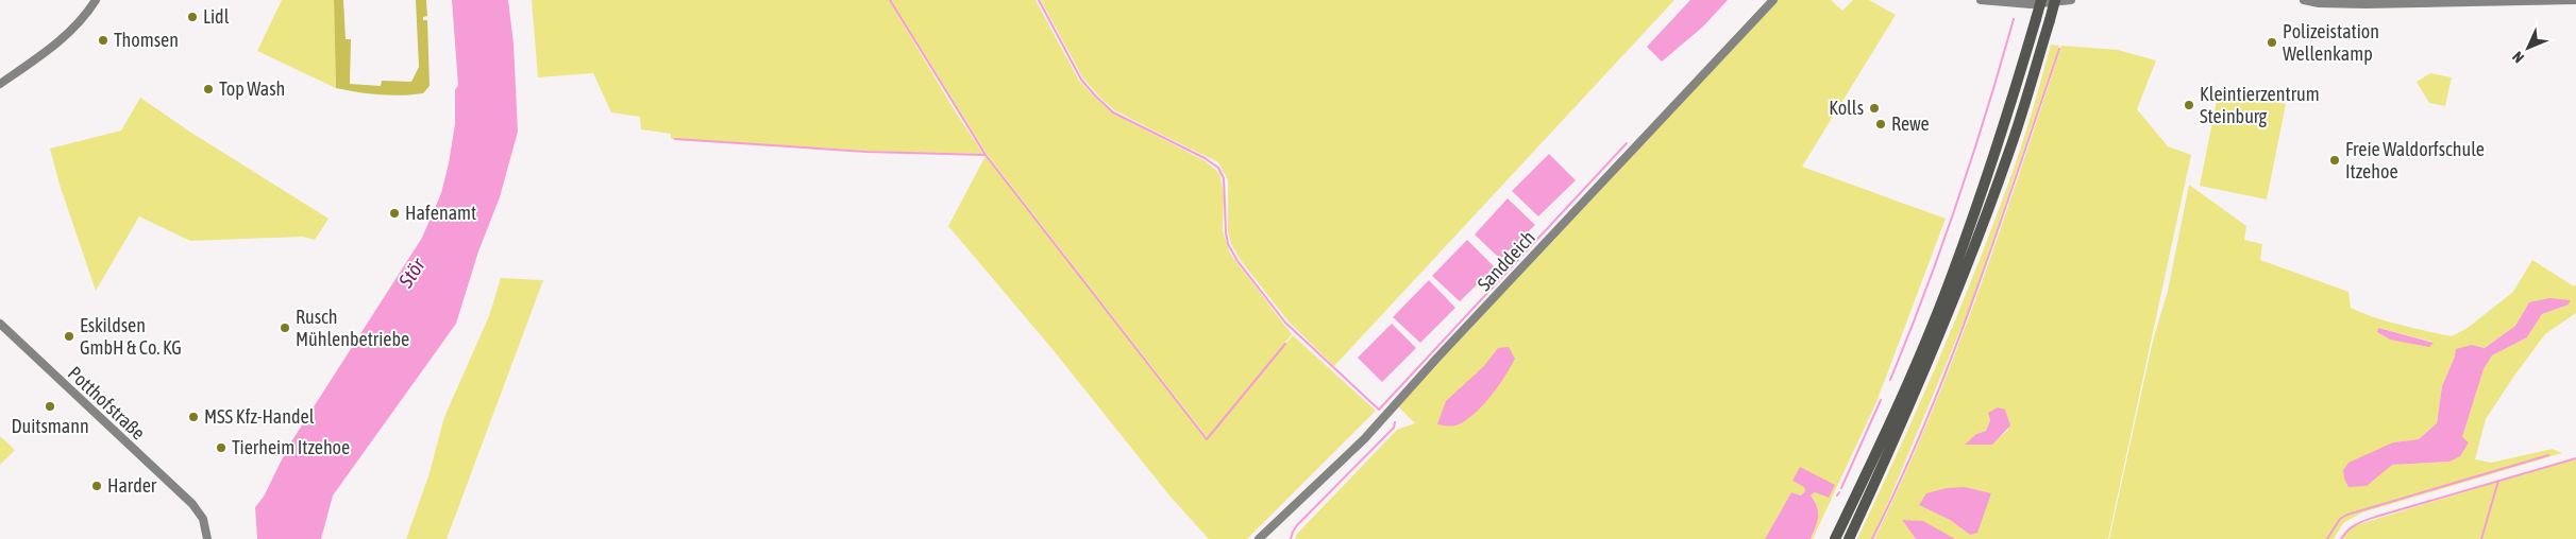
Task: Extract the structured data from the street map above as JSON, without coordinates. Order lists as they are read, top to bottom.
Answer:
{
  "streets": {
    "street": ["Sanddeich", "Potthofstraße"]
  },
  "water": ["Stör"],
  "places": [
    "Lidl",
    "Thomsen",
    "Polizeistation Wellenkamp",
    "Top Wash",
    "Kleintierzentrum Steinburg",
    "Kolls",
    "Rewe",
    "Freie Waldorfschule Itzehoe",
    "Hafenamt",
    "Rusch Mühlenbetriebe",
    "Eskildsen GmbH & Co. KG",
    "Duitsmann",
    "MSS Kfz-Handel",
    "Tierheim Itzehoe",
    "Harder"
  ],
  "north": "bottom left"
}
